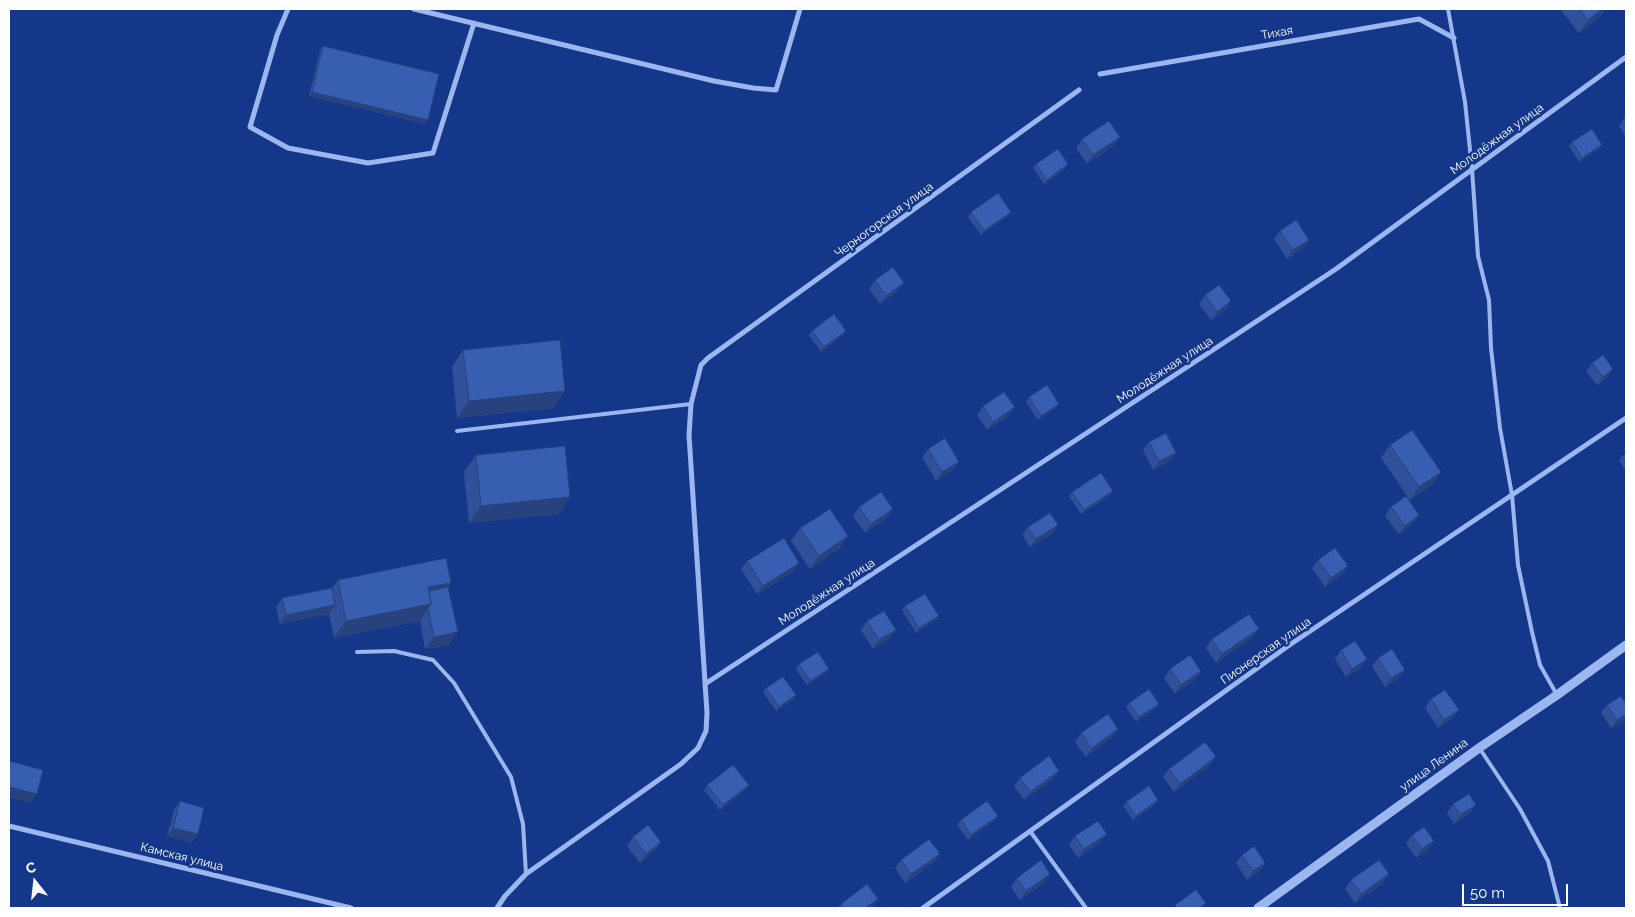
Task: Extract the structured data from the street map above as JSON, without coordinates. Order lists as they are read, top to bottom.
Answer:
{
  "streets": {
    "street": [
      "Тихая",
      "Молодёжная улица",
      "Черногорская улица",
      "Пионерская улица",
      "улица Ленина",
      "Камская улица"
    ]
  },
  "scale_bar": "50 m",
  "north": "top"
}
